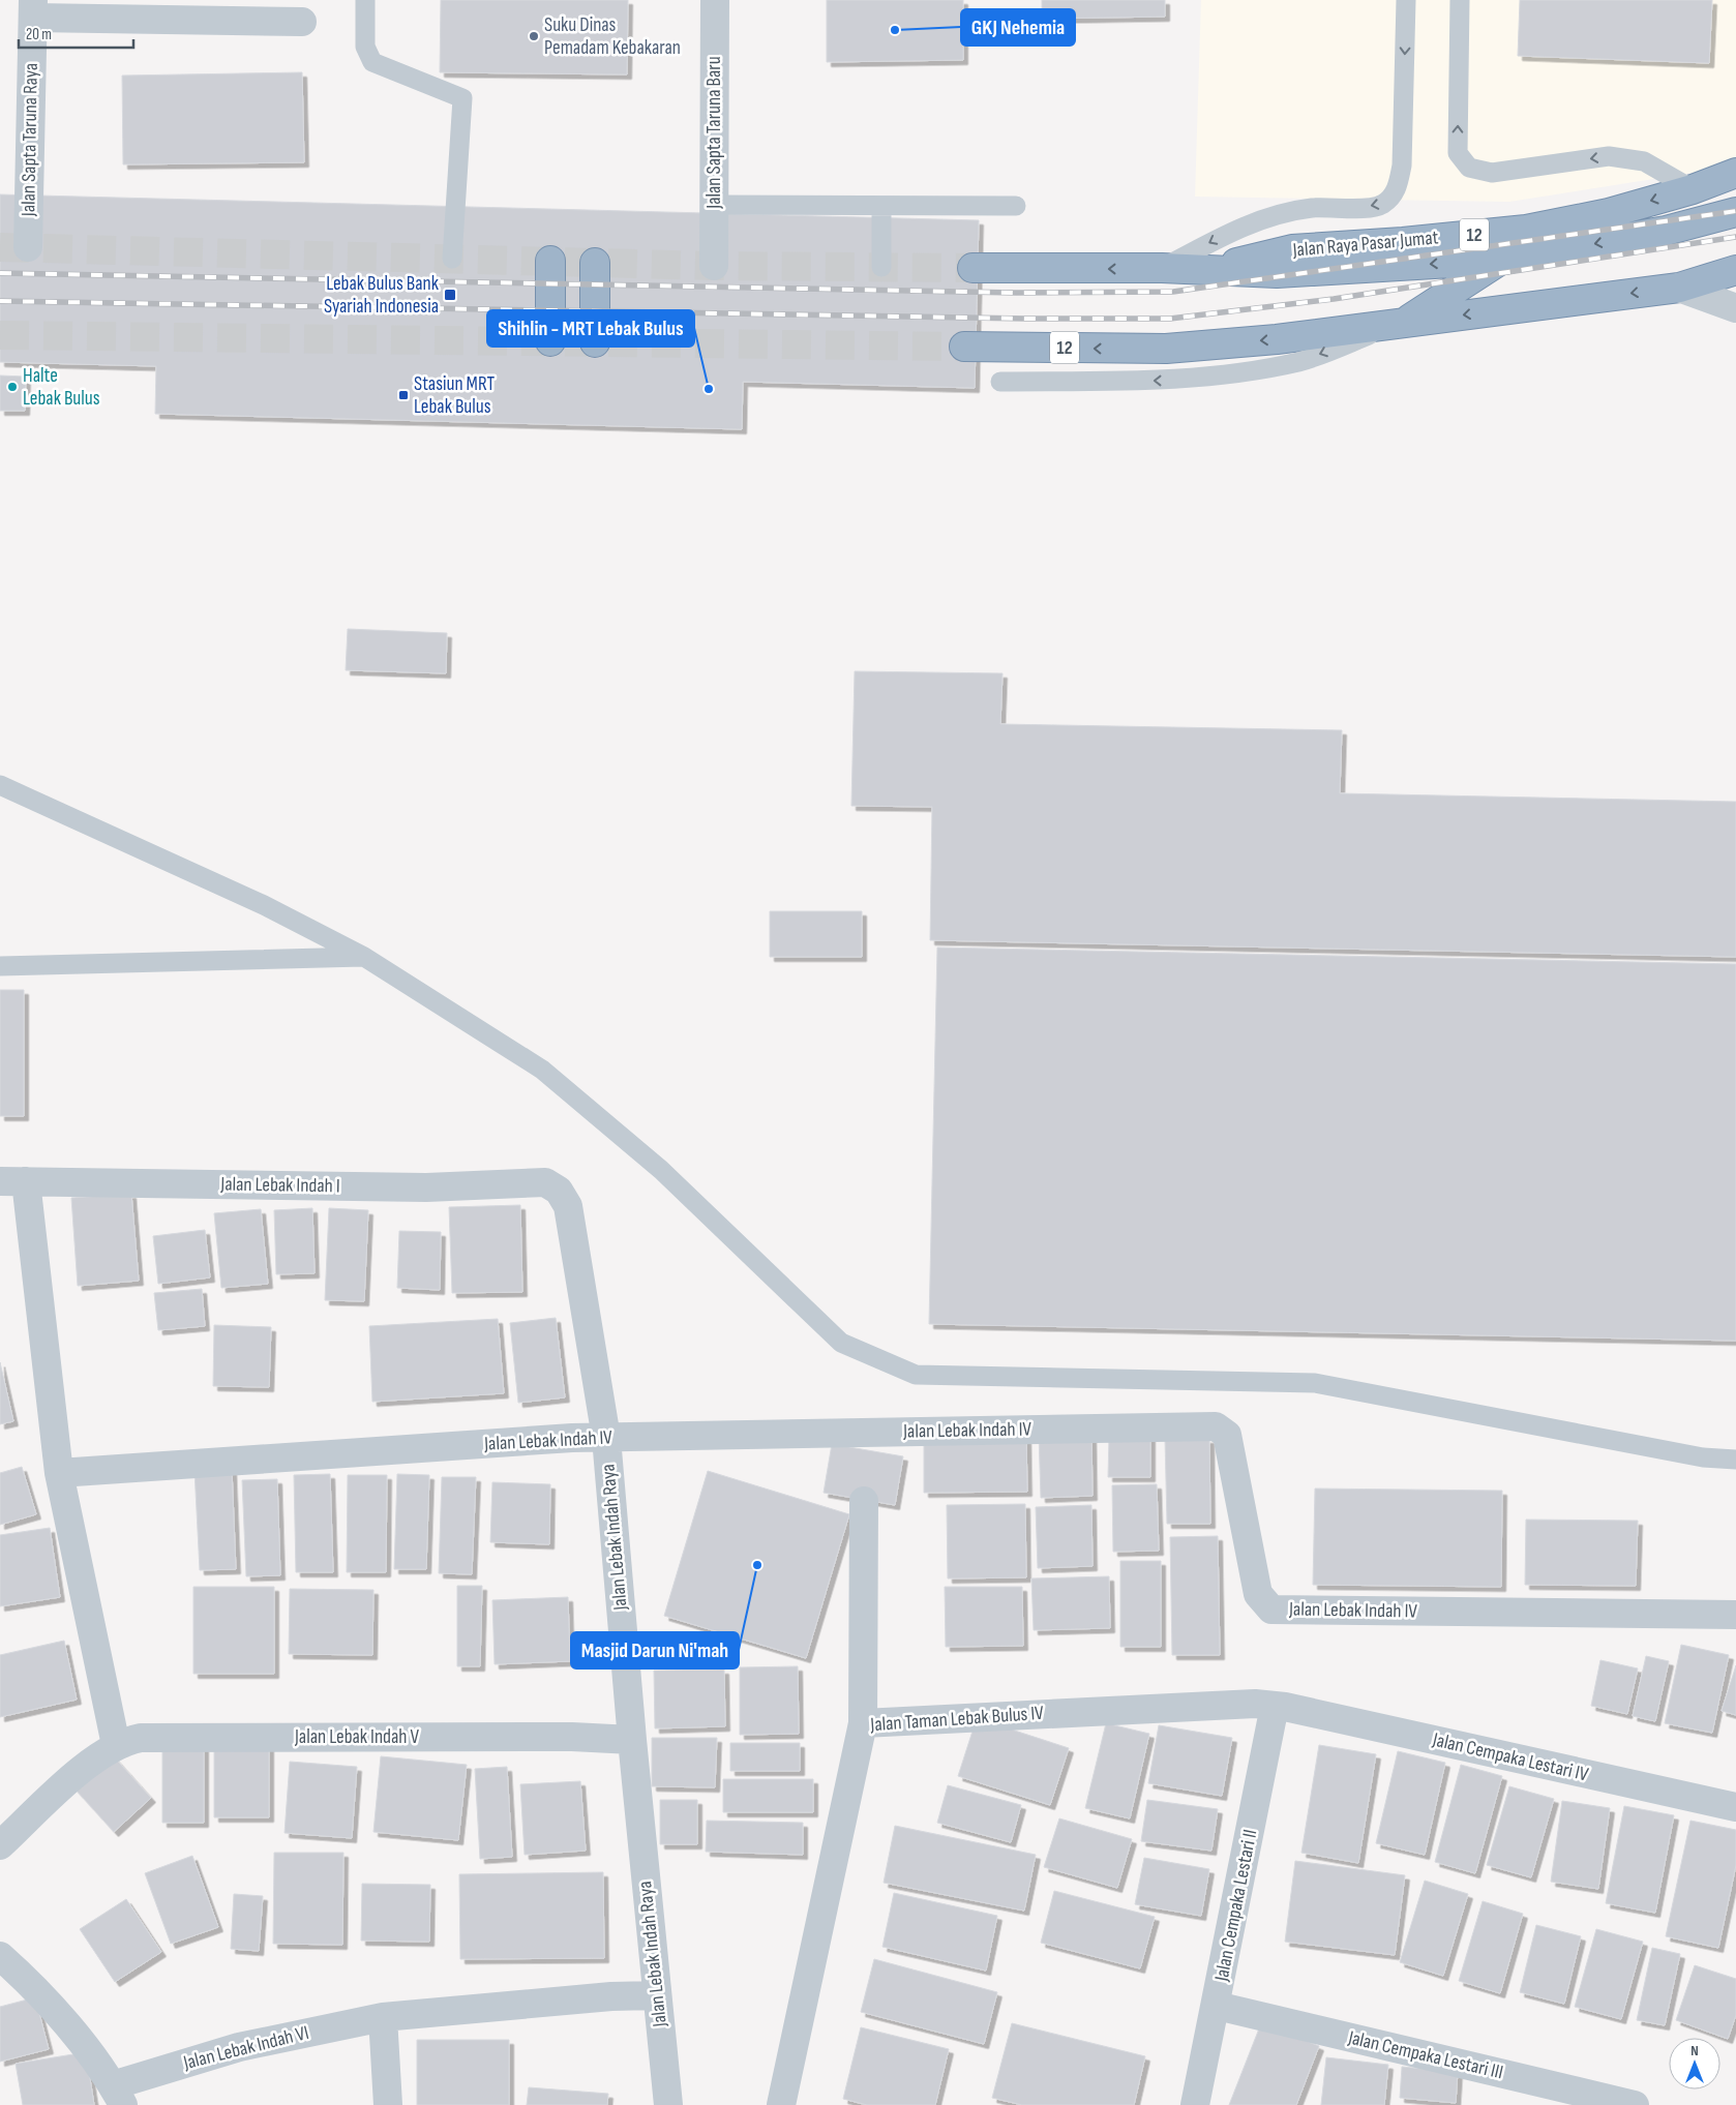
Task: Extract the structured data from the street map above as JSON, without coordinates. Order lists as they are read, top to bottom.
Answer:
{
  "streets": {
    "highway": ["12", "Jalan Raya Pasar Jumat"],
    "street": [
      "Jalan Sapta Taruna Baru",
      "Jalan Sapta Taruna Raya",
      "Jalan Lebak Indah I",
      "Jalan Lebak Indah IV",
      "Jalan Lebak Indah Raya",
      "Jalan Taman Lebak Bulus IV",
      "Jalan Lebak Indah V",
      "Jalan Cempaka Lestari IV",
      "Jalan Cempaka Lestari II",
      "Jalan Lebak Indah VI",
      "Jalan Cempaka Lestari III"
    ]
  },
  "crossings": [
    ["Jalan Lebak Indah I", "Jalan Lebak Indah Raya"],
    ["Jalan Lebak Indah IV", "Jalan Lebak Indah Raya"],
    ["Jalan Lebak Indah Raya", "Jalan Lebak Indah V"],
    ["Jalan Lebak Indah Raya", "Jalan Lebak Indah VI"],
    ["Jalan Taman Lebak Bulus IV", "Jalan Cempaka Lestari IV"],
    ["Jalan Taman Lebak Bulus IV", "Jalan Cempaka Lestari II"],
    ["Jalan Cempaka Lestari IV", "Jalan Cempaka Lestari II"],
    ["Jalan Cempaka Lestari II", "Jalan Cempaka Lestari III"]
  ],
  "one_way": ["Jalan Raya Pasar Jumat"],
  "places": {
    "other": [
      "GKJ Nehemia",
      "Suku Dinas Pemadam Kebakaran",
      "Halte Lebak Bulus",
      "Shihlin - MRT Lebak Bulus",
      "Masjid Darun Ni'mah"
    ],
    "transit": ["Lebak Bulus Bank Syariah Indonesia", "Stasiun MRT Lebak Bulus"]
  },
  "scale_bar": "20 m",
  "north": "top"
}
